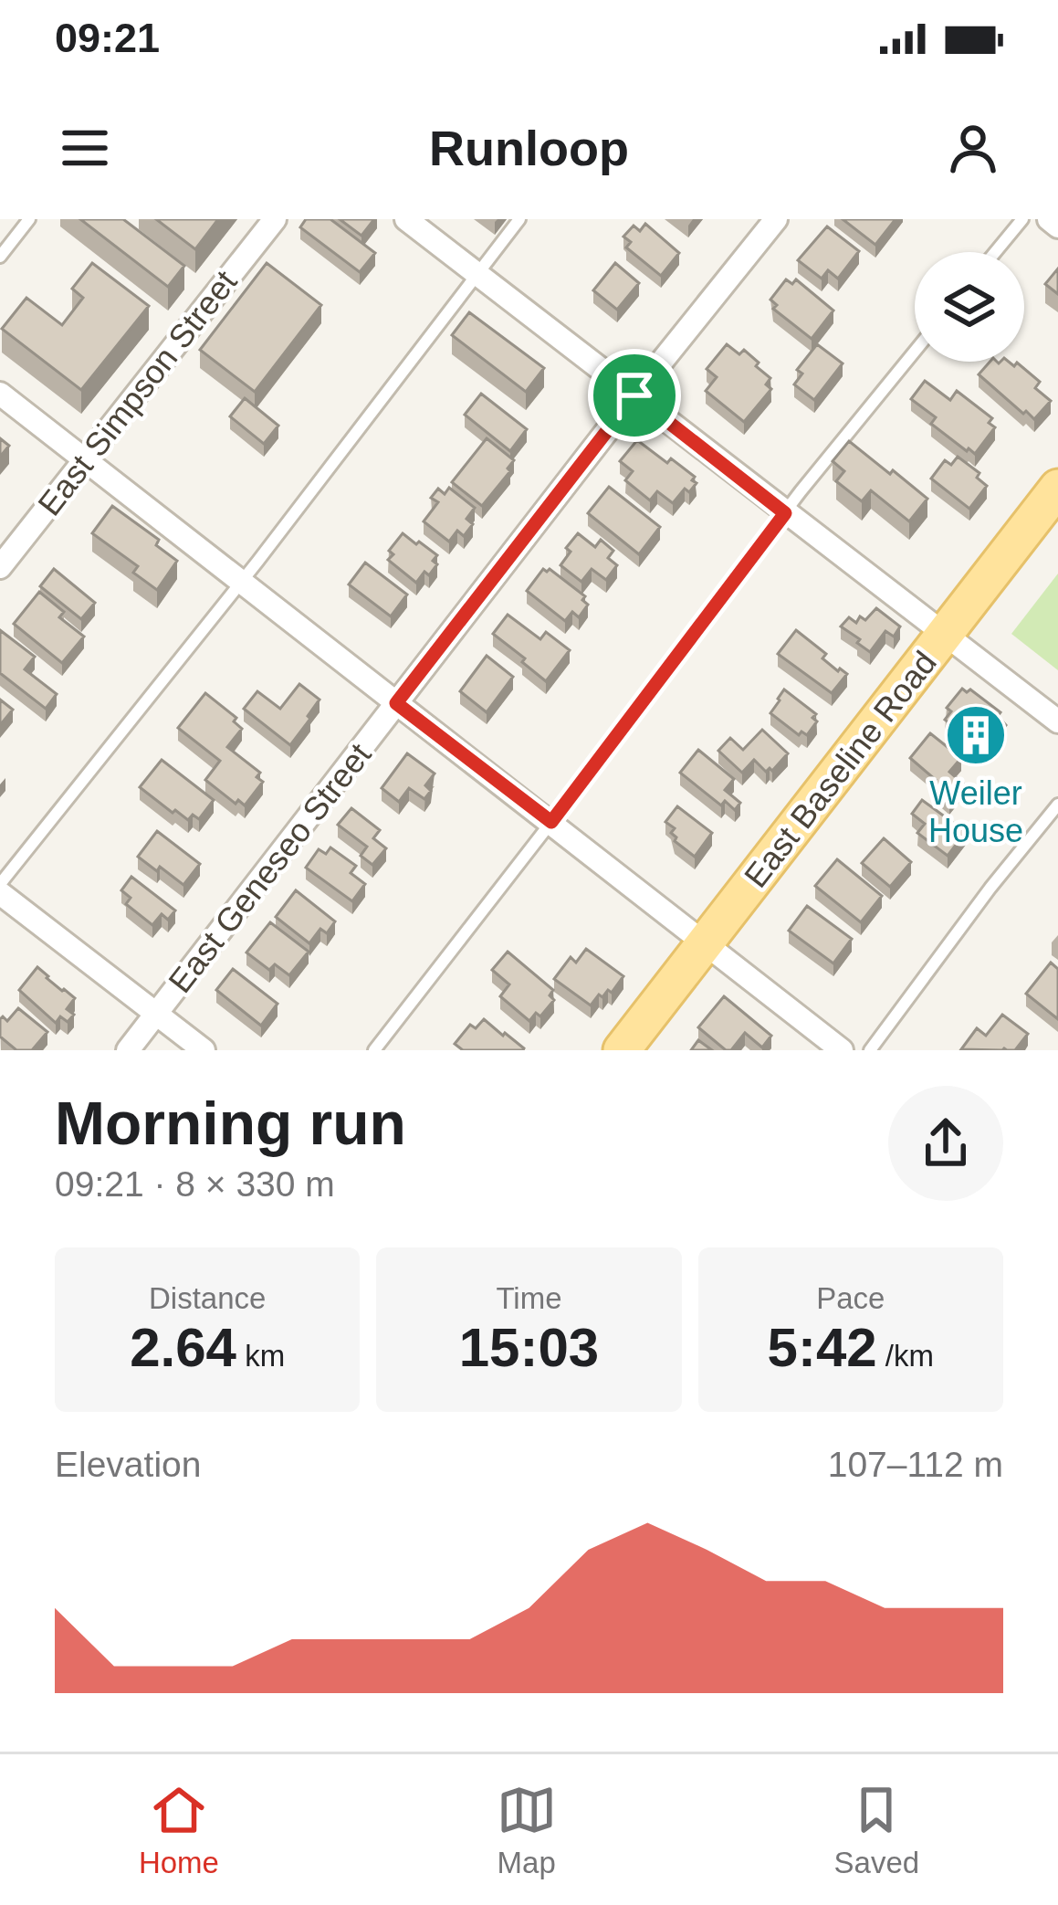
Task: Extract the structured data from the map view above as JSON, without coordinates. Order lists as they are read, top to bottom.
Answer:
{
  "streets": {
    "main road": ["East Baseline Road"],
    "street": ["East Simpson Street", "East Geneseo Street"]
  },
  "places": {
    "building": ["Weiler House"]
  },
  "page": {
    "status": "09:21",
    "header": "Runloop",
    "heading": ["Morning run", "09:21 · 8 × 330 m"],
    "stats": [
      ["Distance", "2.64 km"],
      ["Time", "15:03"],
      ["Pace", "5:42 /km"]
    ],
    "chart": ["Elevation", "107–112 m"],
    "tabs": ["Home", "Map", "Saved"]
  }
}
